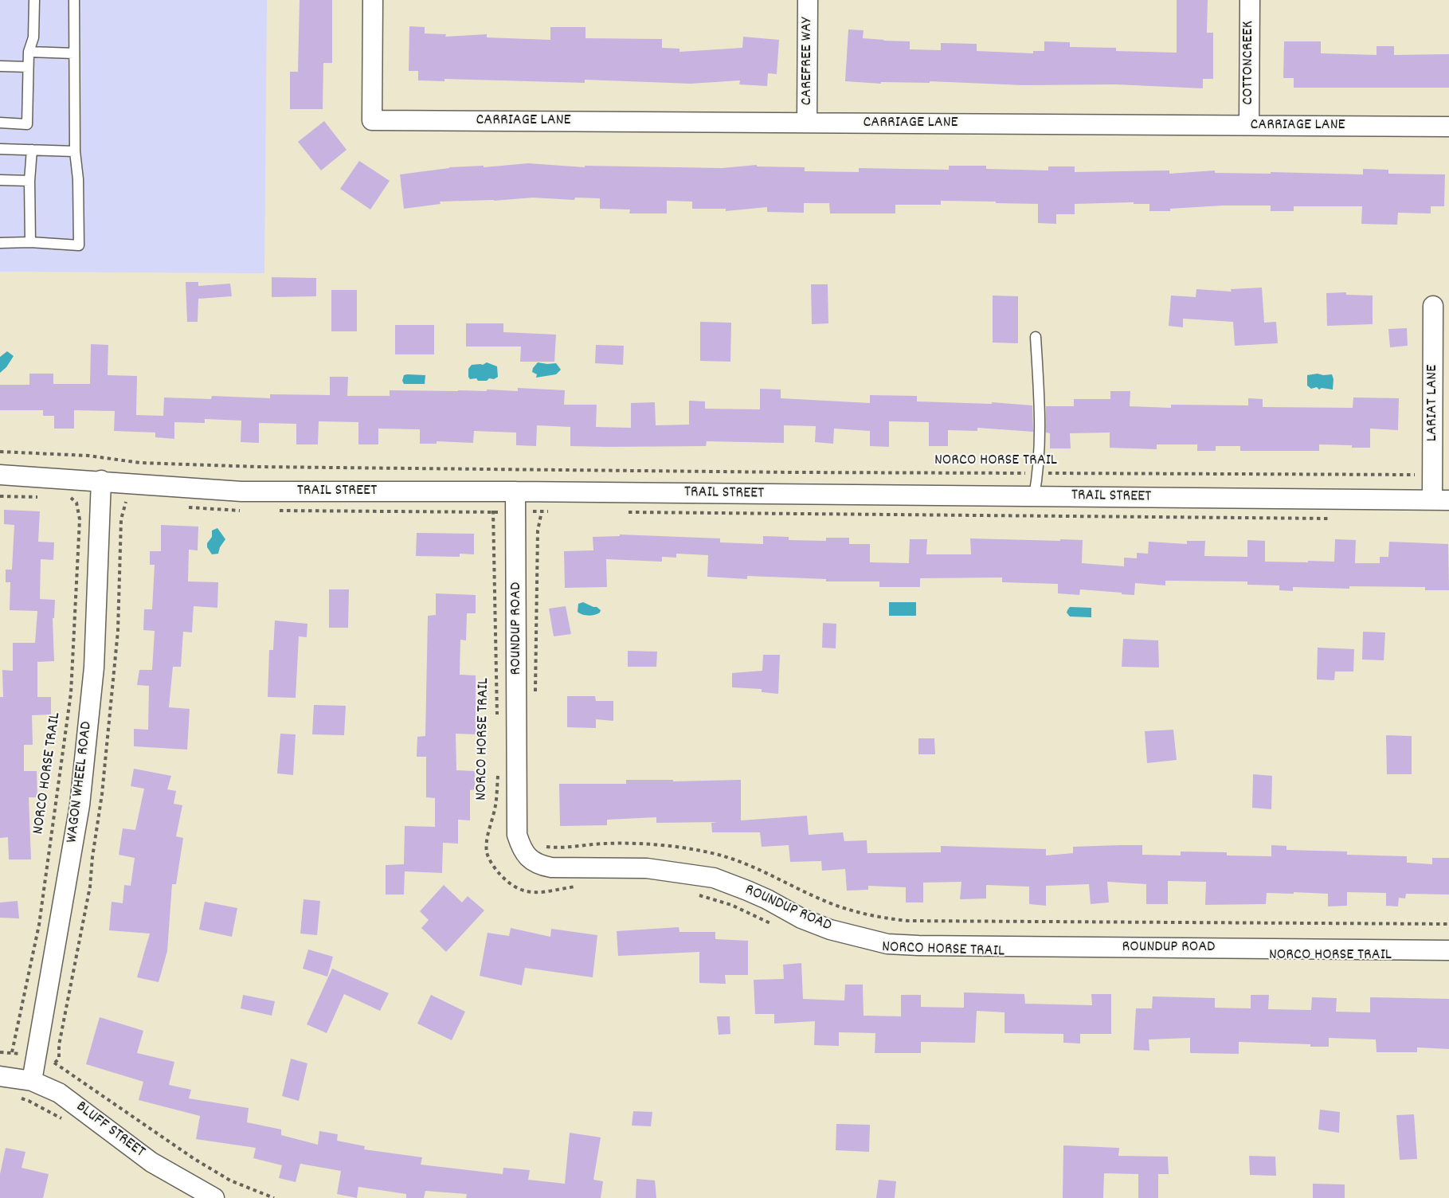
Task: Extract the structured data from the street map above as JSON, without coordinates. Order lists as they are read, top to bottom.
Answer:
{
  "streets": {
    "street": [
      "CAREFREE WAY",
      "COTTONCREEK",
      "CARRIAGE LANE",
      "LARIAT LANE",
      "TRAIL STREET",
      "ROUNDUP ROAD",
      "WAGON WHEEL ROAD",
      "BLUFF STREET"
    ],
    "path": ["NORCO HORSE TRAIL"]
  },
  "crossings": [
    ["CAREFREE WAY", "CARRIAGE LANE"],
    ["COTTONCREEK", "CARRIAGE LANE"],
    ["LARIAT LANE", "NORCO HORSE TRAIL"],
    ["LARIAT LANE", "TRAIL STREET"],
    ["NORCO HORSE TRAIL", "TRAIL STREET"],
    ["TRAIL STREET", "ROUNDUP ROAD"],
    ["TRAIL STREET", "WAGON WHEEL ROAD"],
    ["WAGON WHEEL ROAD", "BLUFF STREET"]
  ]
}
